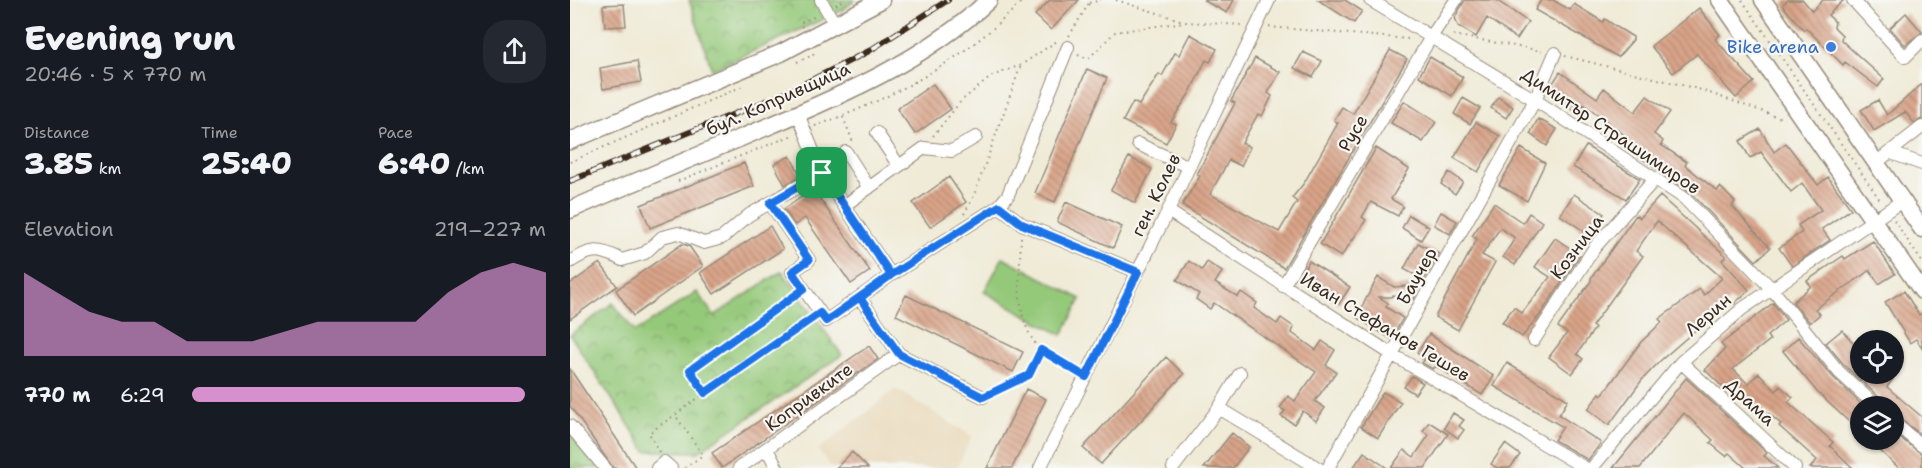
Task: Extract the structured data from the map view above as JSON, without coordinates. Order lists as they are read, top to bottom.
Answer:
{
  "streets": {
    "main road": ["бул. Копривщица"],
    "street": [
      "Димитър Страшимиров",
      "Русе",
      "ген. Колев",
      "Козница",
      "Баучер",
      "Лерин",
      "Иван Стефанов Гешев",
      "Копривките",
      "Драма"
    ]
  },
  "crossings": [
    ["Димитър Страшимиров", "Русе"],
    ["Димитър Страшимиров", "Козница"],
    ["Димитър Страшимиров", "Баучер"],
    ["Димитър Страшимиров", "Лерин"],
    ["Русе", "Иван Стефанов Гешев"],
    ["ген. Колев", "Иван Стефанов Гешев"],
    ["Баучер", "Иван Стефанов Гешев"],
    ["Лерин", "Драма"]
  ],
  "places": ["Bike arena"],
  "page": {
    "heading": ["Evening run", "20:46 · 5 × 770 m"],
    "stats": [
      ["Distance", "3.85 km"],
      ["Time", "25:40"],
      ["Pace", "6:40 /km"]
    ],
    "chart": ["Elevation", "219–227 m"],
    "list": [
      {
        "name": "770 m",
        "note": "6:29"
      }
    ]
  }
}
